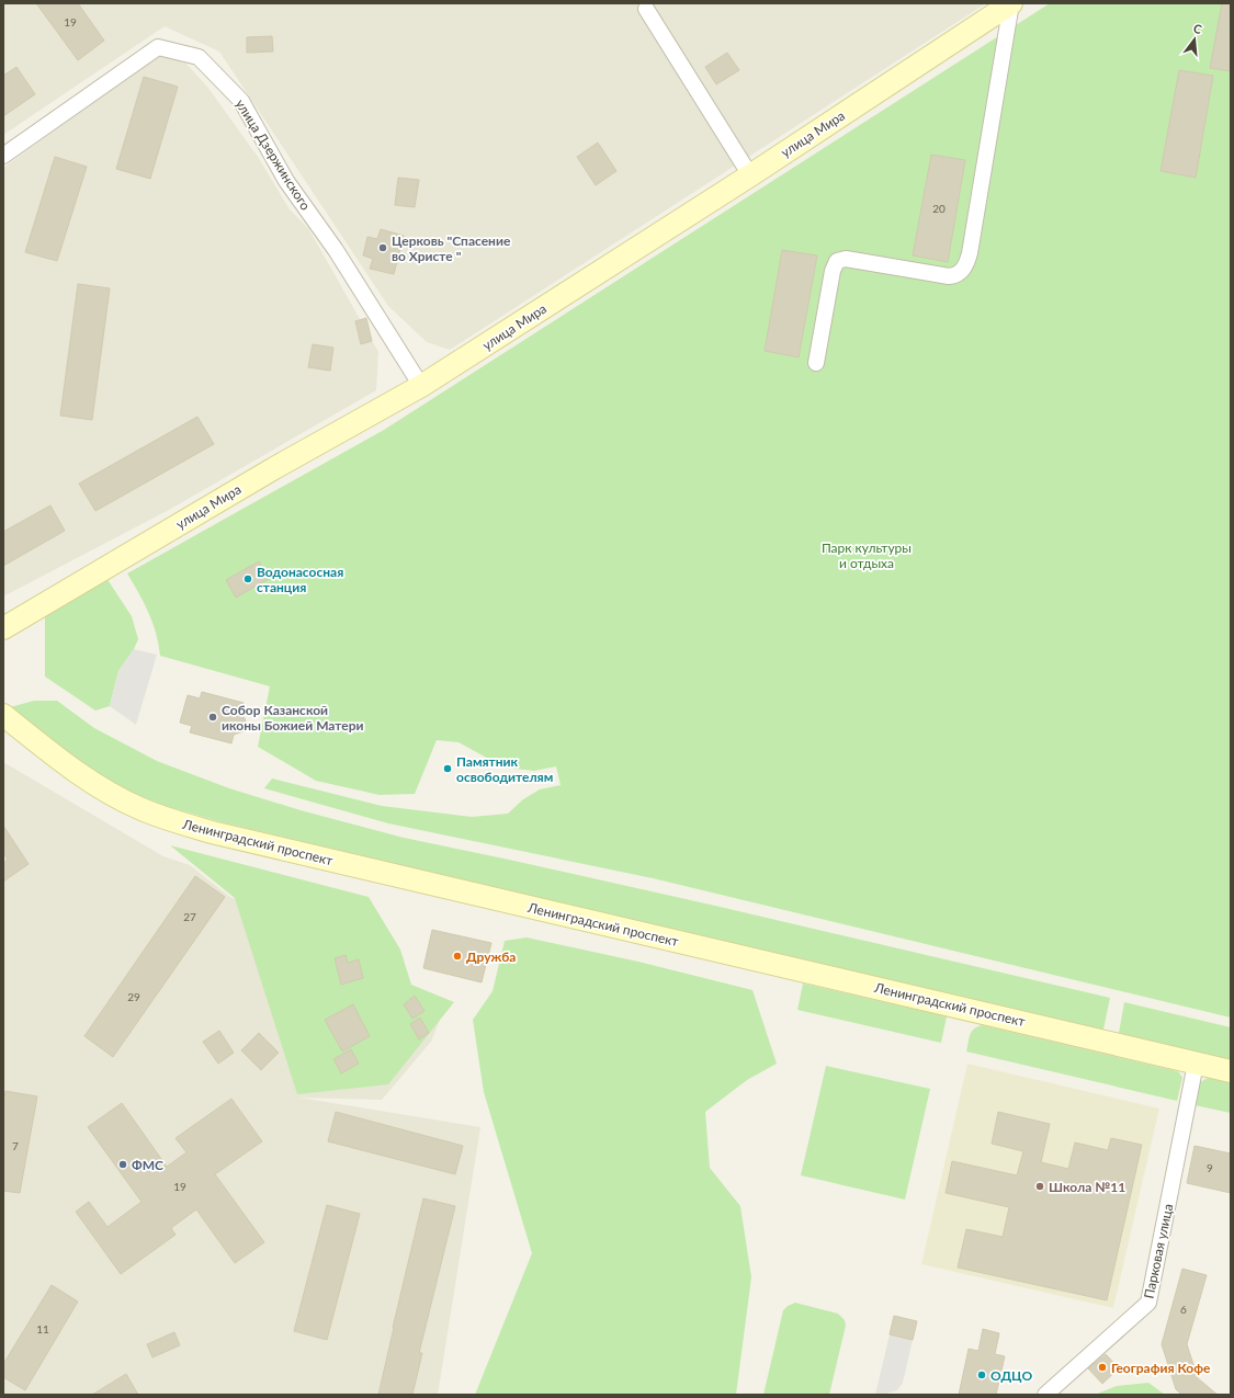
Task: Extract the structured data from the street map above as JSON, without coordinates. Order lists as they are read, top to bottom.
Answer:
{
  "streets": {
    "street": [
      "улица Мира",
      "улица Дзержинского",
      "Ленинградский проспект",
      "Парковая улица"
    ]
  },
  "crossings": [
    ["улица Мира", "улица Дзержинского"],
    ["Ленинградский проспект", "Парковая улица"]
  ],
  "parks": ["Парк культуры и отдыха"],
  "places": [
    "Церковь \"Спасение во Христе \"",
    "Водонасосная станция",
    "Собор Казанской иконы Божией Матери",
    "Памятник освободителям",
    "Дружба",
    "ФМС",
    "Школа №11",
    "География Кофе",
    "ОДЦО"
  ],
  "house_numbers": [
    "19",
    "20",
    "27",
    "29",
    "7",
    "9",
    "19",
    "6",
    "11"
  ],
  "north": "top"
}
